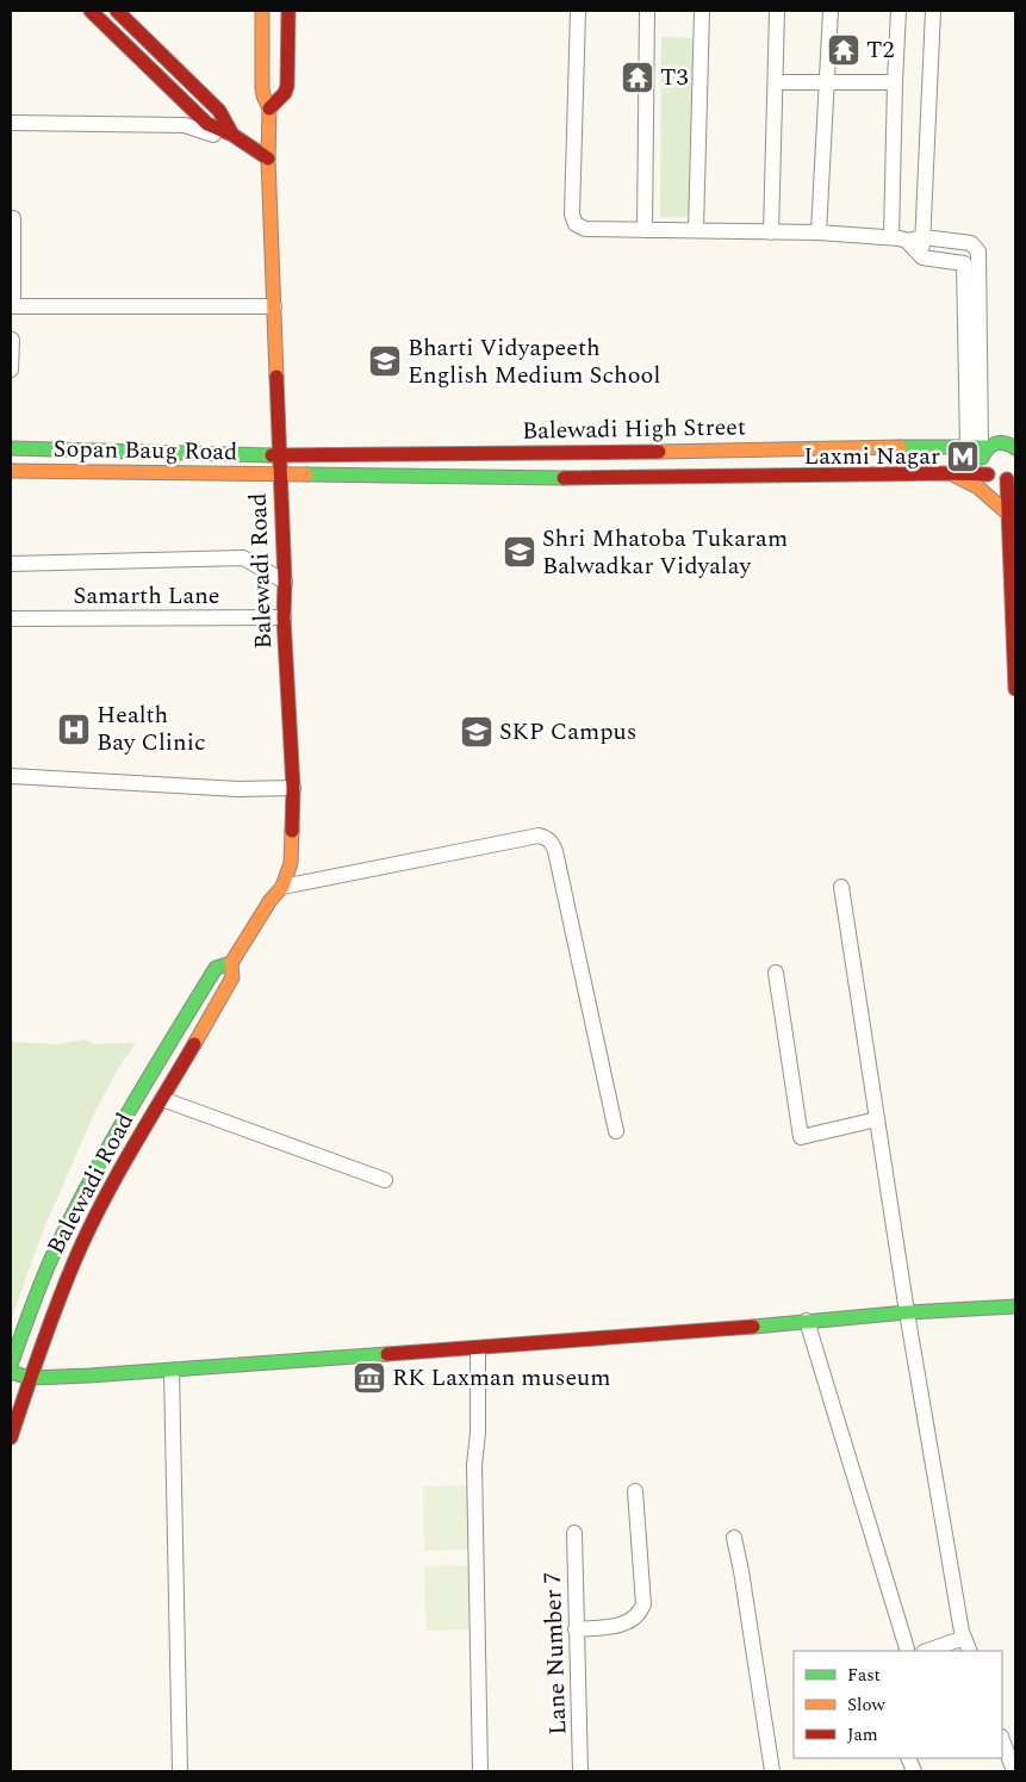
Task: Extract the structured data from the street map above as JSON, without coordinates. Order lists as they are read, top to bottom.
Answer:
{
  "streets": {
    "street": [
      "Balewadi High Street",
      "Sopan Baug Road",
      "Balewadi Road",
      "Samarth Lane",
      "Lane Number 7"
    ]
  },
  "crossings": [
    ["Balewadi High Street", "Sopan Baug Road"],
    ["Balewadi High Street", "Balewadi Road"],
    ["Sopan Baug Road", "Balewadi Road"],
    ["Balewadi Road", "Samarth Lane"]
  ],
  "places": {
    "temple": ["T2", "T3"],
    "school or university": ["Bharti Vidyapeeth English Medium School", "Shri Mhatoba Tukaram Balwadkar Vidyalay", "SKP Campus"],
    "metro station": ["Laxmi Nagar"],
    "hospital": ["Health Bay Clinic"],
    "museum": ["RK Laxman museum"]
  },
  "legend": ["Fast", "Slow", "Jam"]
}
